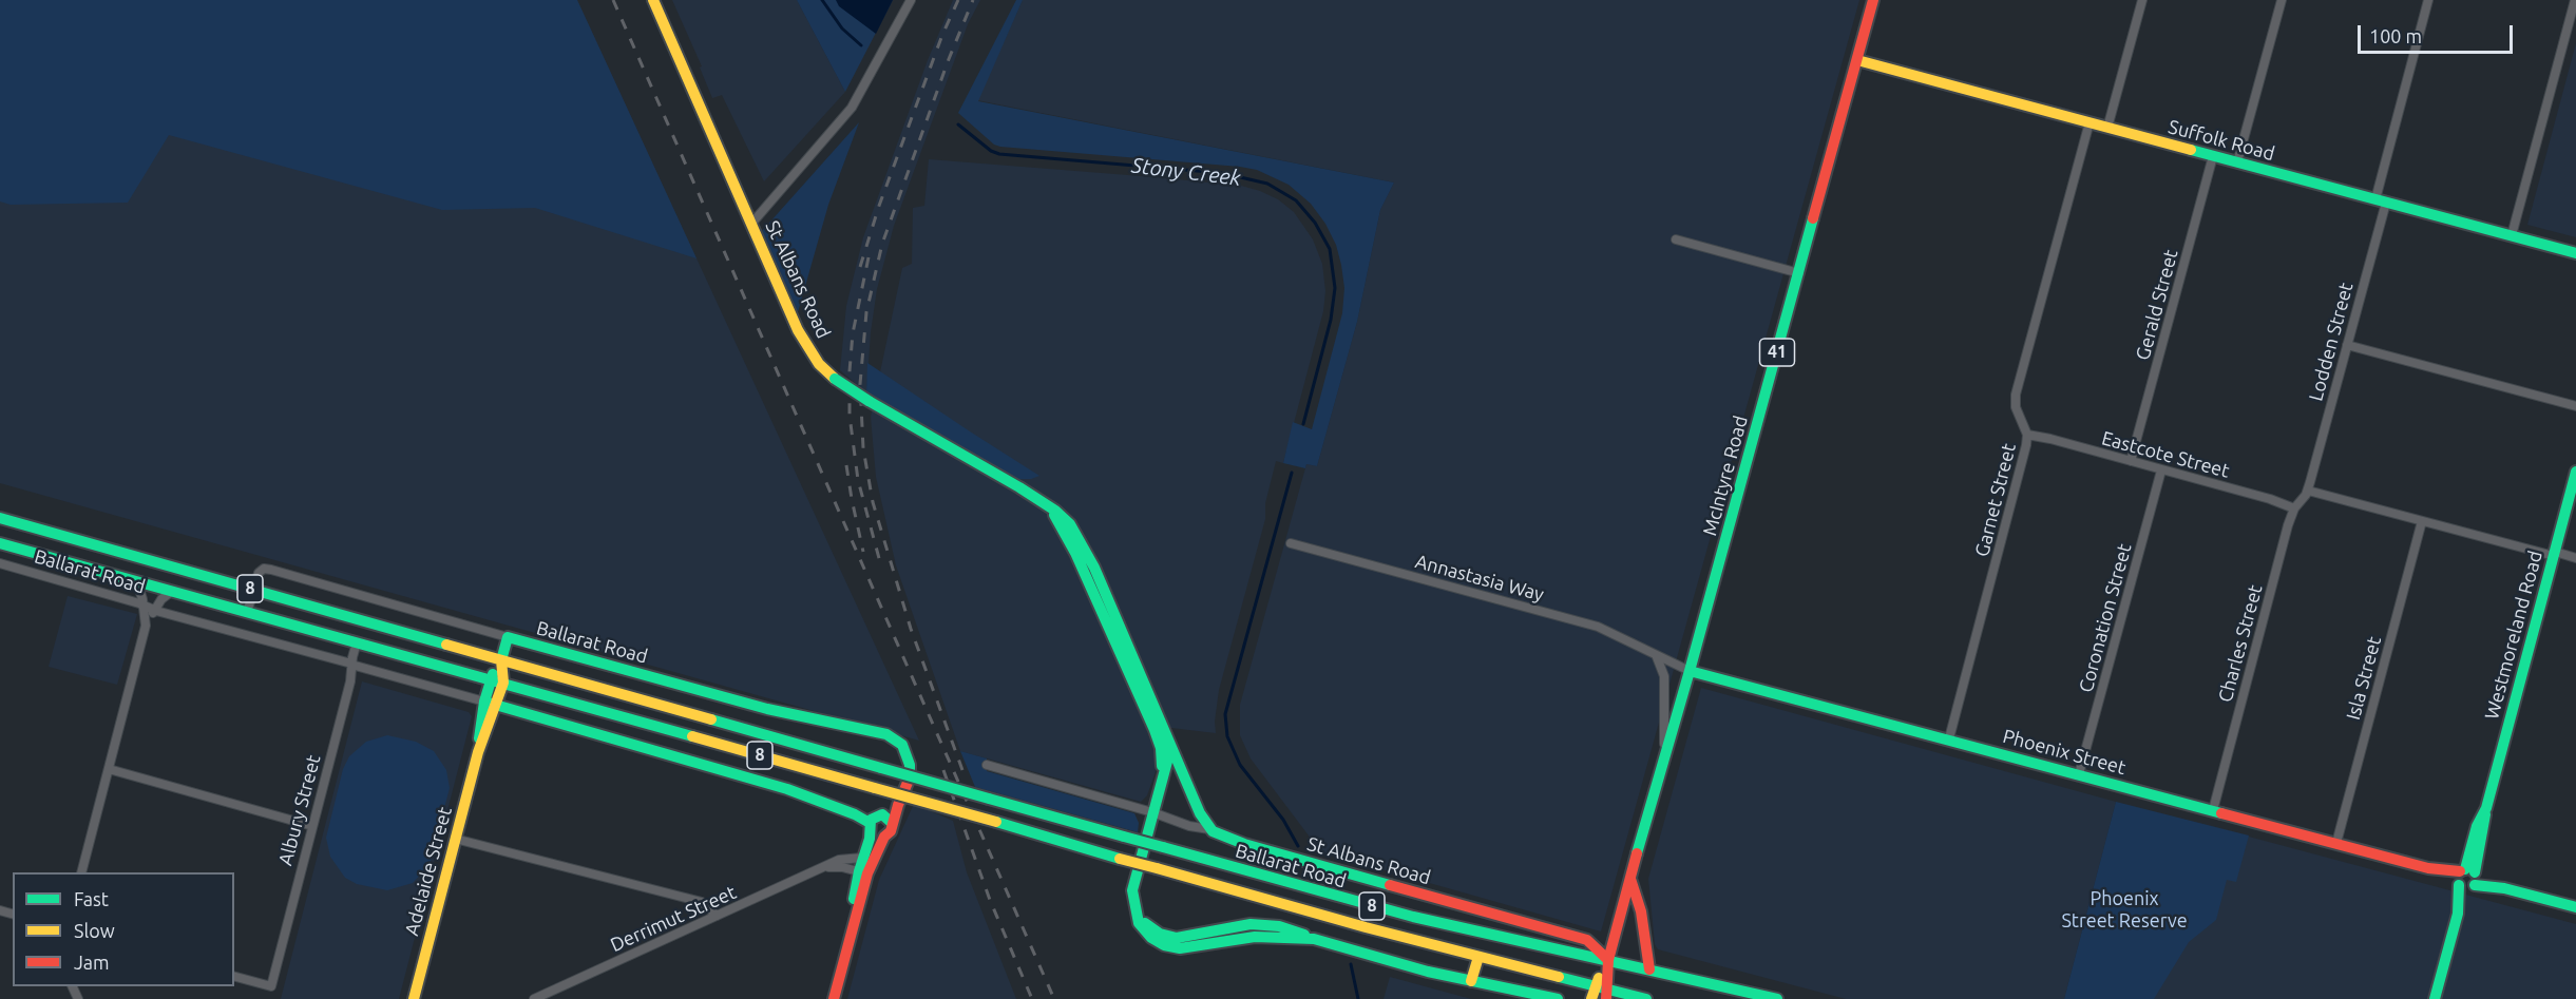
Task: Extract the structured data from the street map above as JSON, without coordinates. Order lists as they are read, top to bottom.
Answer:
{
  "streets": {
    "main road": [
      "Suffolk Road",
      "St Albans Road",
      "41",
      "McIntyre Road",
      "Ballarat Road",
      "8",
      "Westmoreland Road",
      "Phoenix Street",
      "Adelaide Street"
    ],
    "street": [
      "Gerald Street",
      "Lodden Street",
      "Eastcote Street",
      "Garnet Street",
      "Annastasia Way",
      "Coronation Street",
      "Charles Street",
      "Isla Street",
      "Albury Street",
      "Derrimut Street"
    ]
  },
  "crossings": [
    ["Suffolk Road", "Gerald Street"],
    ["Suffolk Road", "Lodden Street"],
    ["Suffolk Road", "McIntyre Road"],
    ["Suffolk Road", "Garnet Street"],
    ["St Albans Road", "41"],
    ["St Albans Road", "McIntyre Road"],
    ["St Albans Road", "Ballarat Road"],
    ["Gerald Street", "Eastcote Street"],
    ["Lodden Street", "Charles Street"],
    ["41", "McIntyre Road"],
    ["41", "Ballarat Road"],
    ["Eastcote Street", "Garnet Street"],
    ["Eastcote Street", "Coronation Street"],
    ["Eastcote Street", "Charles Street"],
    ["McIntyre Road", "Ballarat Road"],
    ["McIntyre Road", "Annastasia Way"],
    ["McIntyre Road", "Phoenix Street"],
    ["Garnet Street", "Phoenix Street"],
    ["Ballarat Road", "Albury Street"],
    ["Ballarat Road", "Adelaide Street"],
    ["Annastasia Way", "Phoenix Street"],
    ["Coronation Street", "Phoenix Street"],
    ["Westmoreland Road", "Phoenix Street"],
    ["Charles Street", "Phoenix Street"],
    ["Isla Street", "Phoenix Street"]
  ],
  "water": ["Stony Creek"],
  "parks": ["Phoenix Street Reserve"],
  "legend": ["Fast", "Slow", "Jam"],
  "scale_bar": "100 m"
}
